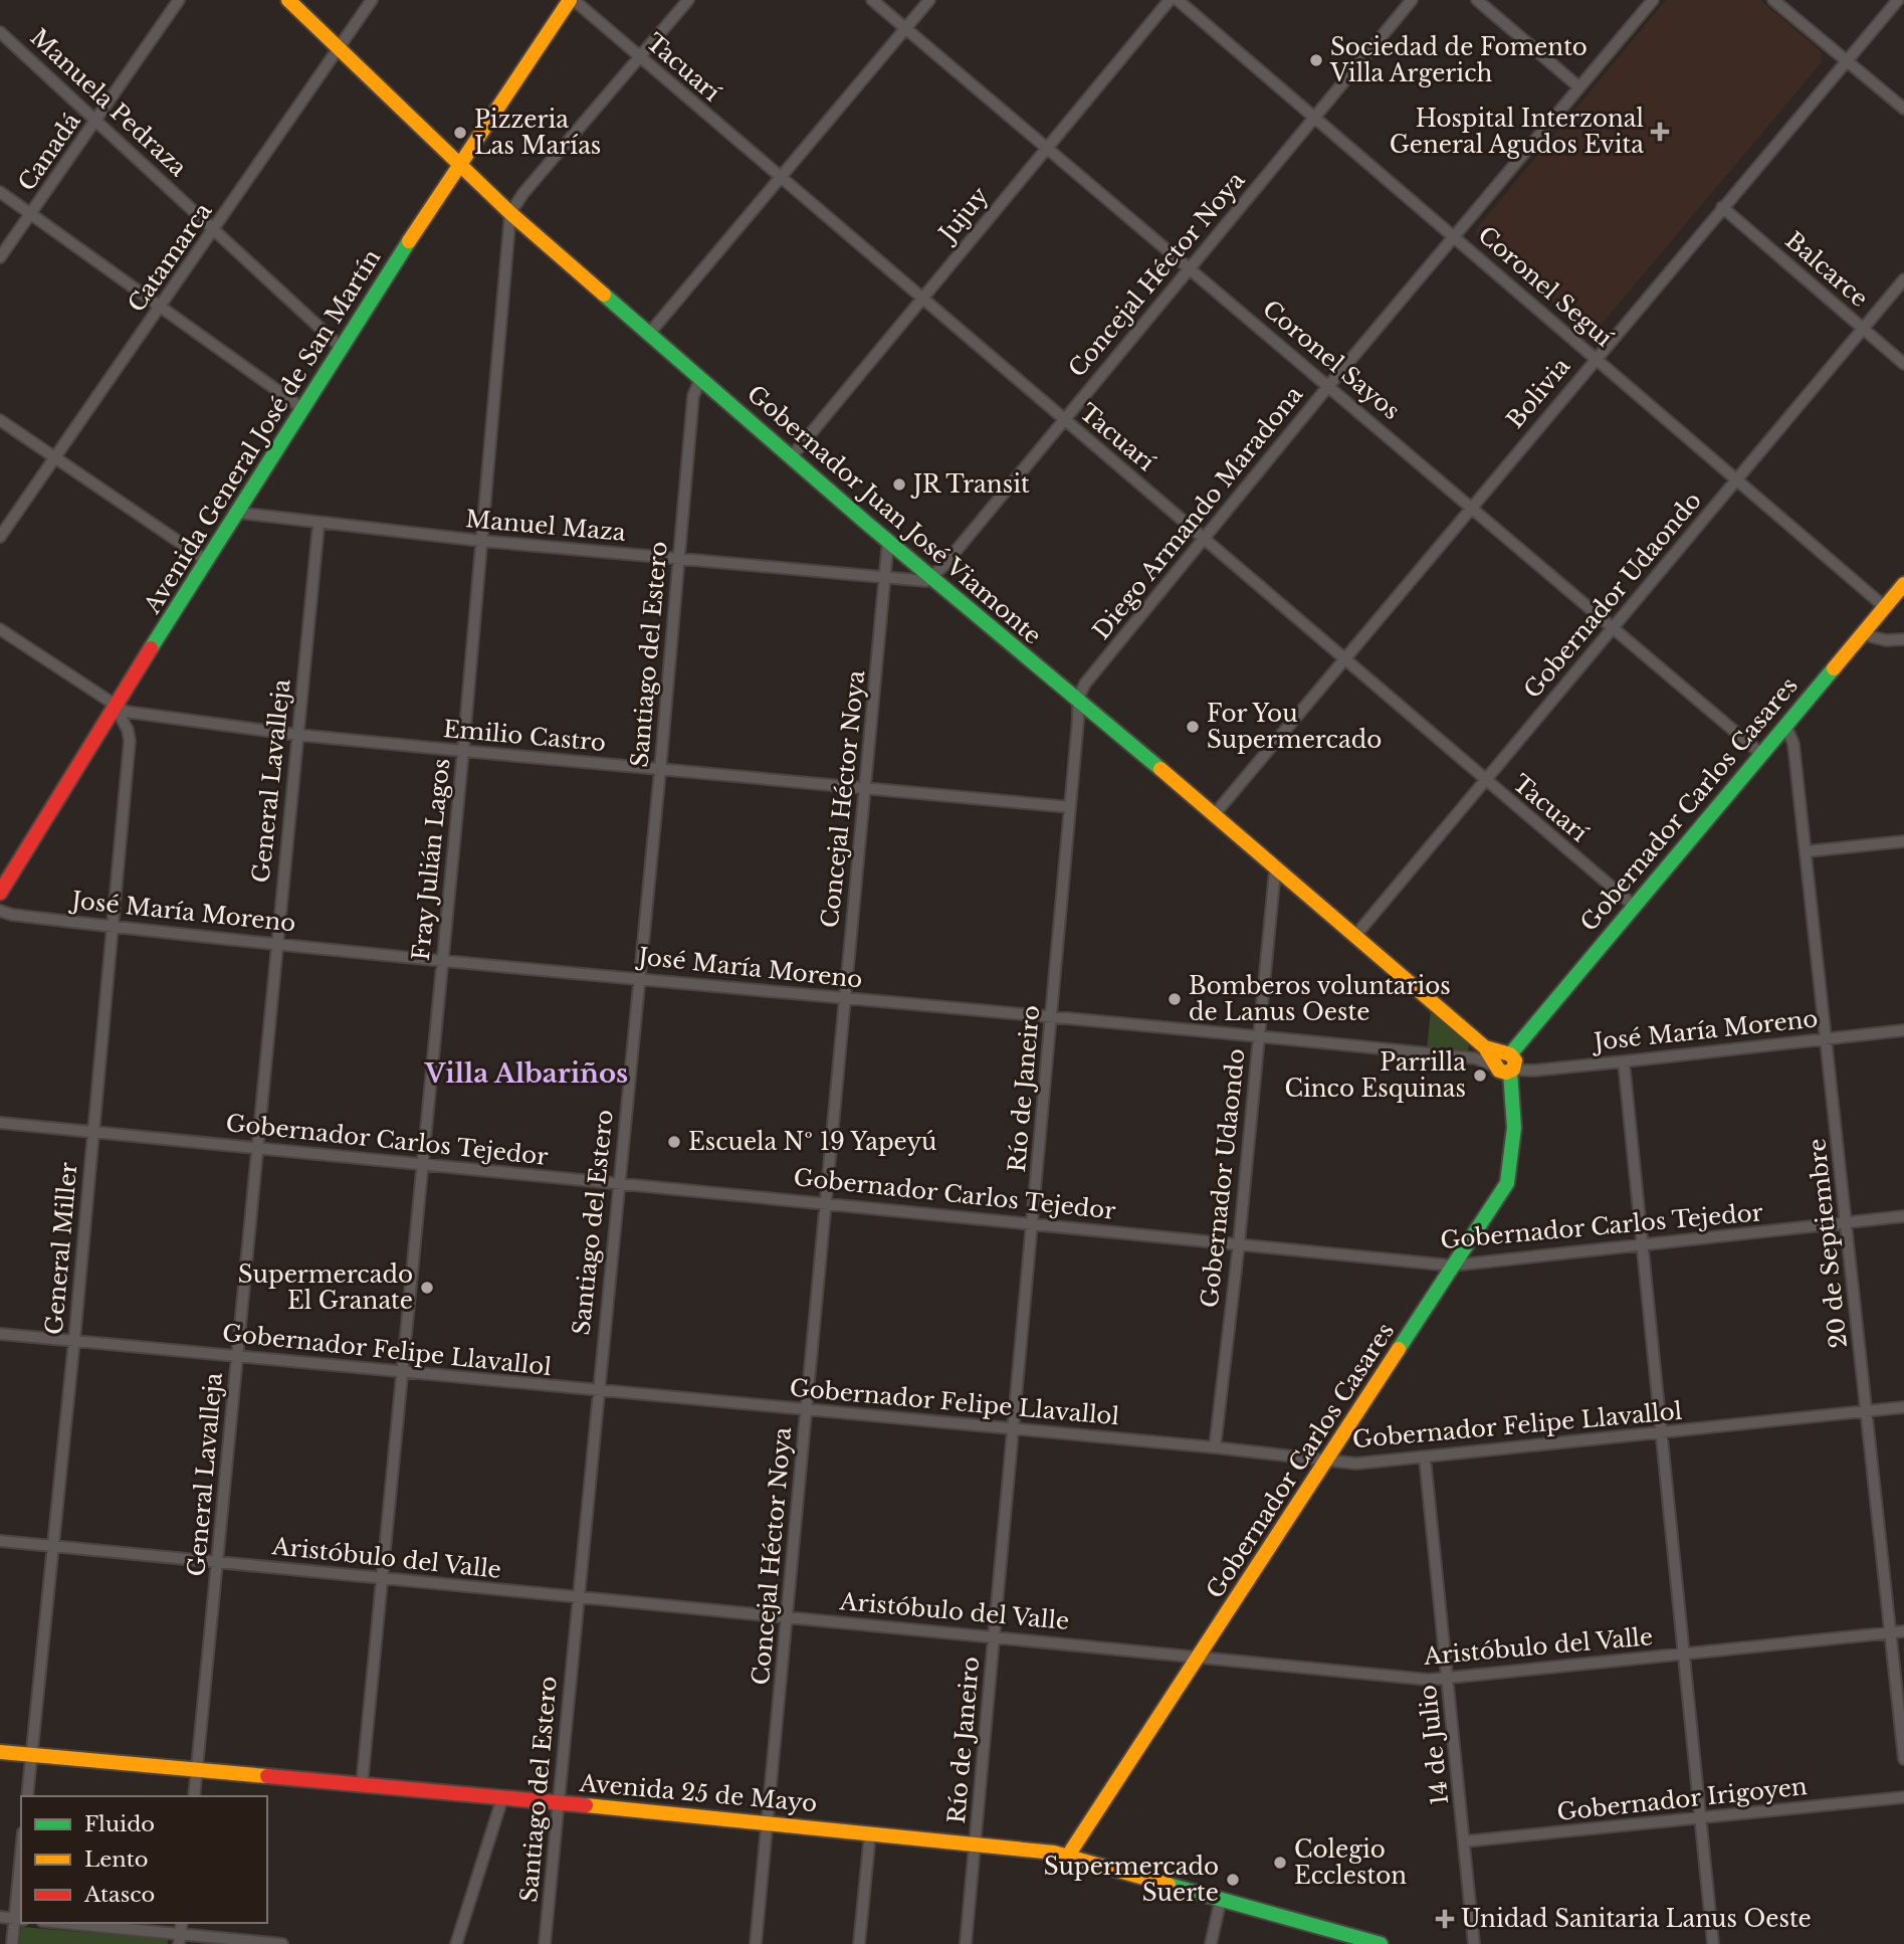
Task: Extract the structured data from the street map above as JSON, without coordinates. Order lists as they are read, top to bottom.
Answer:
{
  "streets": {
    "street": [
      "Tacuarí",
      "Manuela Pedraza",
      "Canadá",
      "Jujuy",
      "Catamarca",
      "Balcarce",
      "Concejal Héctor Noya",
      "Coronel Seguí",
      "Coronel Sayos",
      "Bolivia",
      "Avenida General José de San Martín",
      "Diego Armando Maradona",
      "Gobernador Juan José Viamonte",
      "Manuel Maza",
      "Gobernador Udaondo",
      "Santiago del Estero",
      "Emilio Castro",
      "General Lavalleja",
      "Gobernador Carlos Casares",
      "Fray Julián Lagos",
      "José María Moreno",
      "Río de Janeiro",
      "Gobernador Carlos Tejedor",
      "20 de Septiembre",
      "General Miller",
      "Gobernador Felipe Llavallol",
      "Aristóbulo del Valle",
      "14 de Julio",
      "Avenida 25 de Mayo",
      "Gobernador Irigoyen"
    ]
  },
  "crossings": [
    ["Tacuarí", "Jujuy"],
    ["Tacuarí", "Concejal Héctor Noya"],
    ["Tacuarí", "Bolivia"],
    ["Tacuarí", "Avenida General José de San Martín"],
    ["Tacuarí", "Diego Armando Maradona"],
    ["Tacuarí", "Gobernador Udaondo"],
    ["Tacuarí", "Gobernador Carlos Casares"],
    ["Manuela Pedraza", "Canadá"],
    ["Manuela Pedraza", "Catamarca"],
    ["Manuela Pedraza", "Avenida General José de San Martín"],
    ["Jujuy", "Coronel Sayos"],
    ["Jujuy", "Gobernador Juan José Viamonte"],
    ["Catamarca", "Gobernador Juan José Viamonte"],
    ["Balcarce", "Bolivia"],
    ["Balcarce", "Gobernador Udaondo"],
    ["Concejal Héctor Noya", "Coronel Seguí"],
    ["Concejal Héctor Noya", "Coronel Sayos"],
    ["Concejal Héctor Noya", "Gobernador Juan José Viamonte"],
    ["Concejal Héctor Noya", "Manuel Maza"],
    ["Concejal Héctor Noya", "Emilio Castro"],
    ["Concejal Héctor Noya", "José María Moreno"],
    ["Concejal Héctor Noya", "Gobernador Carlos Tejedor"],
    ["Concejal Héctor Noya", "Gobernador Felipe Llavallol"],
    ["Concejal Héctor Noya", "Aristóbulo del Valle"],
    ["Concejal Héctor Noya", "Avenida 25 de Mayo"],
    ["Coronel Seguí", "Bolivia"],
    ["Coronel Seguí", "Diego Armando Maradona"],
    ["Coronel Seguí", "Gobernador Udaondo"],
    ["Coronel Seguí", "Gobernador Carlos Casares"],
    ["Coronel Sayos", "Bolivia"],
    ["Coronel Sayos", "Diego Armando Maradona"],
    ["Coronel Sayos", "Gobernador Udaondo"],
    ["Coronel Sayos", "Gobernador Carlos Casares"],
    ["Bolivia", "Gobernador Juan José Viamonte"],
    ["Avenida General José de San Martín", "Gobernador Juan José Viamonte"],
    ["Avenida General José de San Martín", "Manuel Maza"],
    ["Avenida General José de San Martín", "Emilio Castro"],
    ["Avenida General José de San Martín", "General Miller"],
    ["Diego Armando Maradona", "Gobernador Juan José Viamonte"],
    ["Diego Armando Maradona", "Río de Janeiro"],
    ["Gobernador Juan José Viamonte", "Manuel Maza"],
    ["Gobernador Juan José Viamonte", "Gobernador Udaondo"],
    ["Gobernador Juan José Viamonte", "Santiago del Estero"],
    ["Gobernador Juan José Viamonte", "Gobernador Carlos Casares"],
    ["Gobernador Juan José Viamonte", "Fray Julián Lagos"],
    ["Gobernador Juan José Viamonte", "José María Moreno"],
    ["Gobernador Juan José Viamonte", "Río de Janeiro"],
    ["Manuel Maza", "Santiago del Estero"],
    ["Manuel Maza", "General Lavalleja"],
    ["Manuel Maza", "Fray Julián Lagos"],
    ["Gobernador Udaondo", "José María Moreno"],
    ["Gobernador Udaondo", "Gobernador Carlos Tejedor"],
    ["Gobernador Udaondo", "Gobernador Felipe Llavallol"],
    ["Santiago del Estero", "Emilio Castro"],
    ["Santiago del Estero", "José María Moreno"],
    ["Santiago del Estero", "Gobernador Carlos Tejedor"],
    ["Santiago del Estero", "Gobernador Felipe Llavallol"],
    ["Santiago del Estero", "Aristóbulo del Valle"],
    ["Santiago del Estero", "Avenida 25 de Mayo"],
    ["Emilio Castro", "General Lavalleja"],
    ["Emilio Castro", "Fray Julián Lagos"],
    ["Emilio Castro", "Río de Janeiro"],
    ["Emilio Castro", "General Miller"],
    ["General Lavalleja", "José María Moreno"],
    ["General Lavalleja", "Gobernador Carlos Tejedor"],
    ["General Lavalleja", "Gobernador Felipe Llavallol"],
    ["General Lavalleja", "Aristóbulo del Valle"],
    ["General Lavalleja", "Avenida 25 de Mayo"],
    ["Gobernador Carlos Casares", "José María Moreno"],
    ["Gobernador Carlos Casares", "Gobernador Carlos Tejedor"],
    ["Gobernador Carlos Casares", "20 de Septiembre"],
    ["Gobernador Carlos Casares", "Gobernador Felipe Llavallol"],
    ["Gobernador Carlos Casares", "Aristóbulo del Valle"],
    ["Gobernador Carlos Casares", "Avenida 25 de Mayo"],
    ["Fray Julián Lagos", "José María Moreno"],
    ["Fray Julián Lagos", "Gobernador Carlos Tejedor"],
    ["Fray Julián Lagos", "Gobernador Felipe Llavallol"],
    ["Fray Julián Lagos", "Aristóbulo del Valle"],
    ["Fray Julián Lagos", "Avenida 25 de Mayo"],
    ["José María Moreno", "Río de Janeiro"],
    ["José María Moreno", "20 de Septiembre"],
    ["José María Moreno", "General Miller"],
    ["Río de Janeiro", "Gobernador Carlos Tejedor"],
    ["Río de Janeiro", "Gobernador Felipe Llavallol"],
    ["Río de Janeiro", "Aristóbulo del Valle"],
    ["Río de Janeiro", "Avenida 25 de Mayo"],
    ["Gobernador Carlos Tejedor", "20 de Septiembre"],
    ["Gobernador Carlos Tejedor", "General Miller"],
    ["20 de Septiembre", "Gobernador Felipe Llavallol"],
    ["20 de Septiembre", "Aristóbulo del Valle"],
    ["General Miller", "Gobernador Felipe Llavallol"],
    ["General Miller", "Aristóbulo del Valle"],
    ["General Miller", "Avenida 25 de Mayo"],
    ["Gobernador Felipe Llavallol", "14 de Julio"],
    ["Aristóbulo del Valle", "14 de Julio"],
    ["14 de Julio", "Gobernador Irigoyen"]
  ],
  "districts": ["Villa Albariños"],
  "places": {
    "other": [
      "Sociedad de Fomento Villa Argerich",
      "Pizzeria Las Marías",
      "JR Transit",
      "For You Supermercado",
      "Bomberos voluntarios de Lanus Oeste",
      "Parrilla Cinco Esquinas",
      "Escuela Nº 19 Yapeyú",
      "Supermercado El Granate",
      "Colegio Eccleston",
      "Supermercado Suerte"
    ],
    "health": ["Hospital Interzonal General Agudos Evita", "Unidad Sanitaria Lanus Oeste"]
  },
  "legend": ["Fluido", "Lento", "Atasco"]
}
